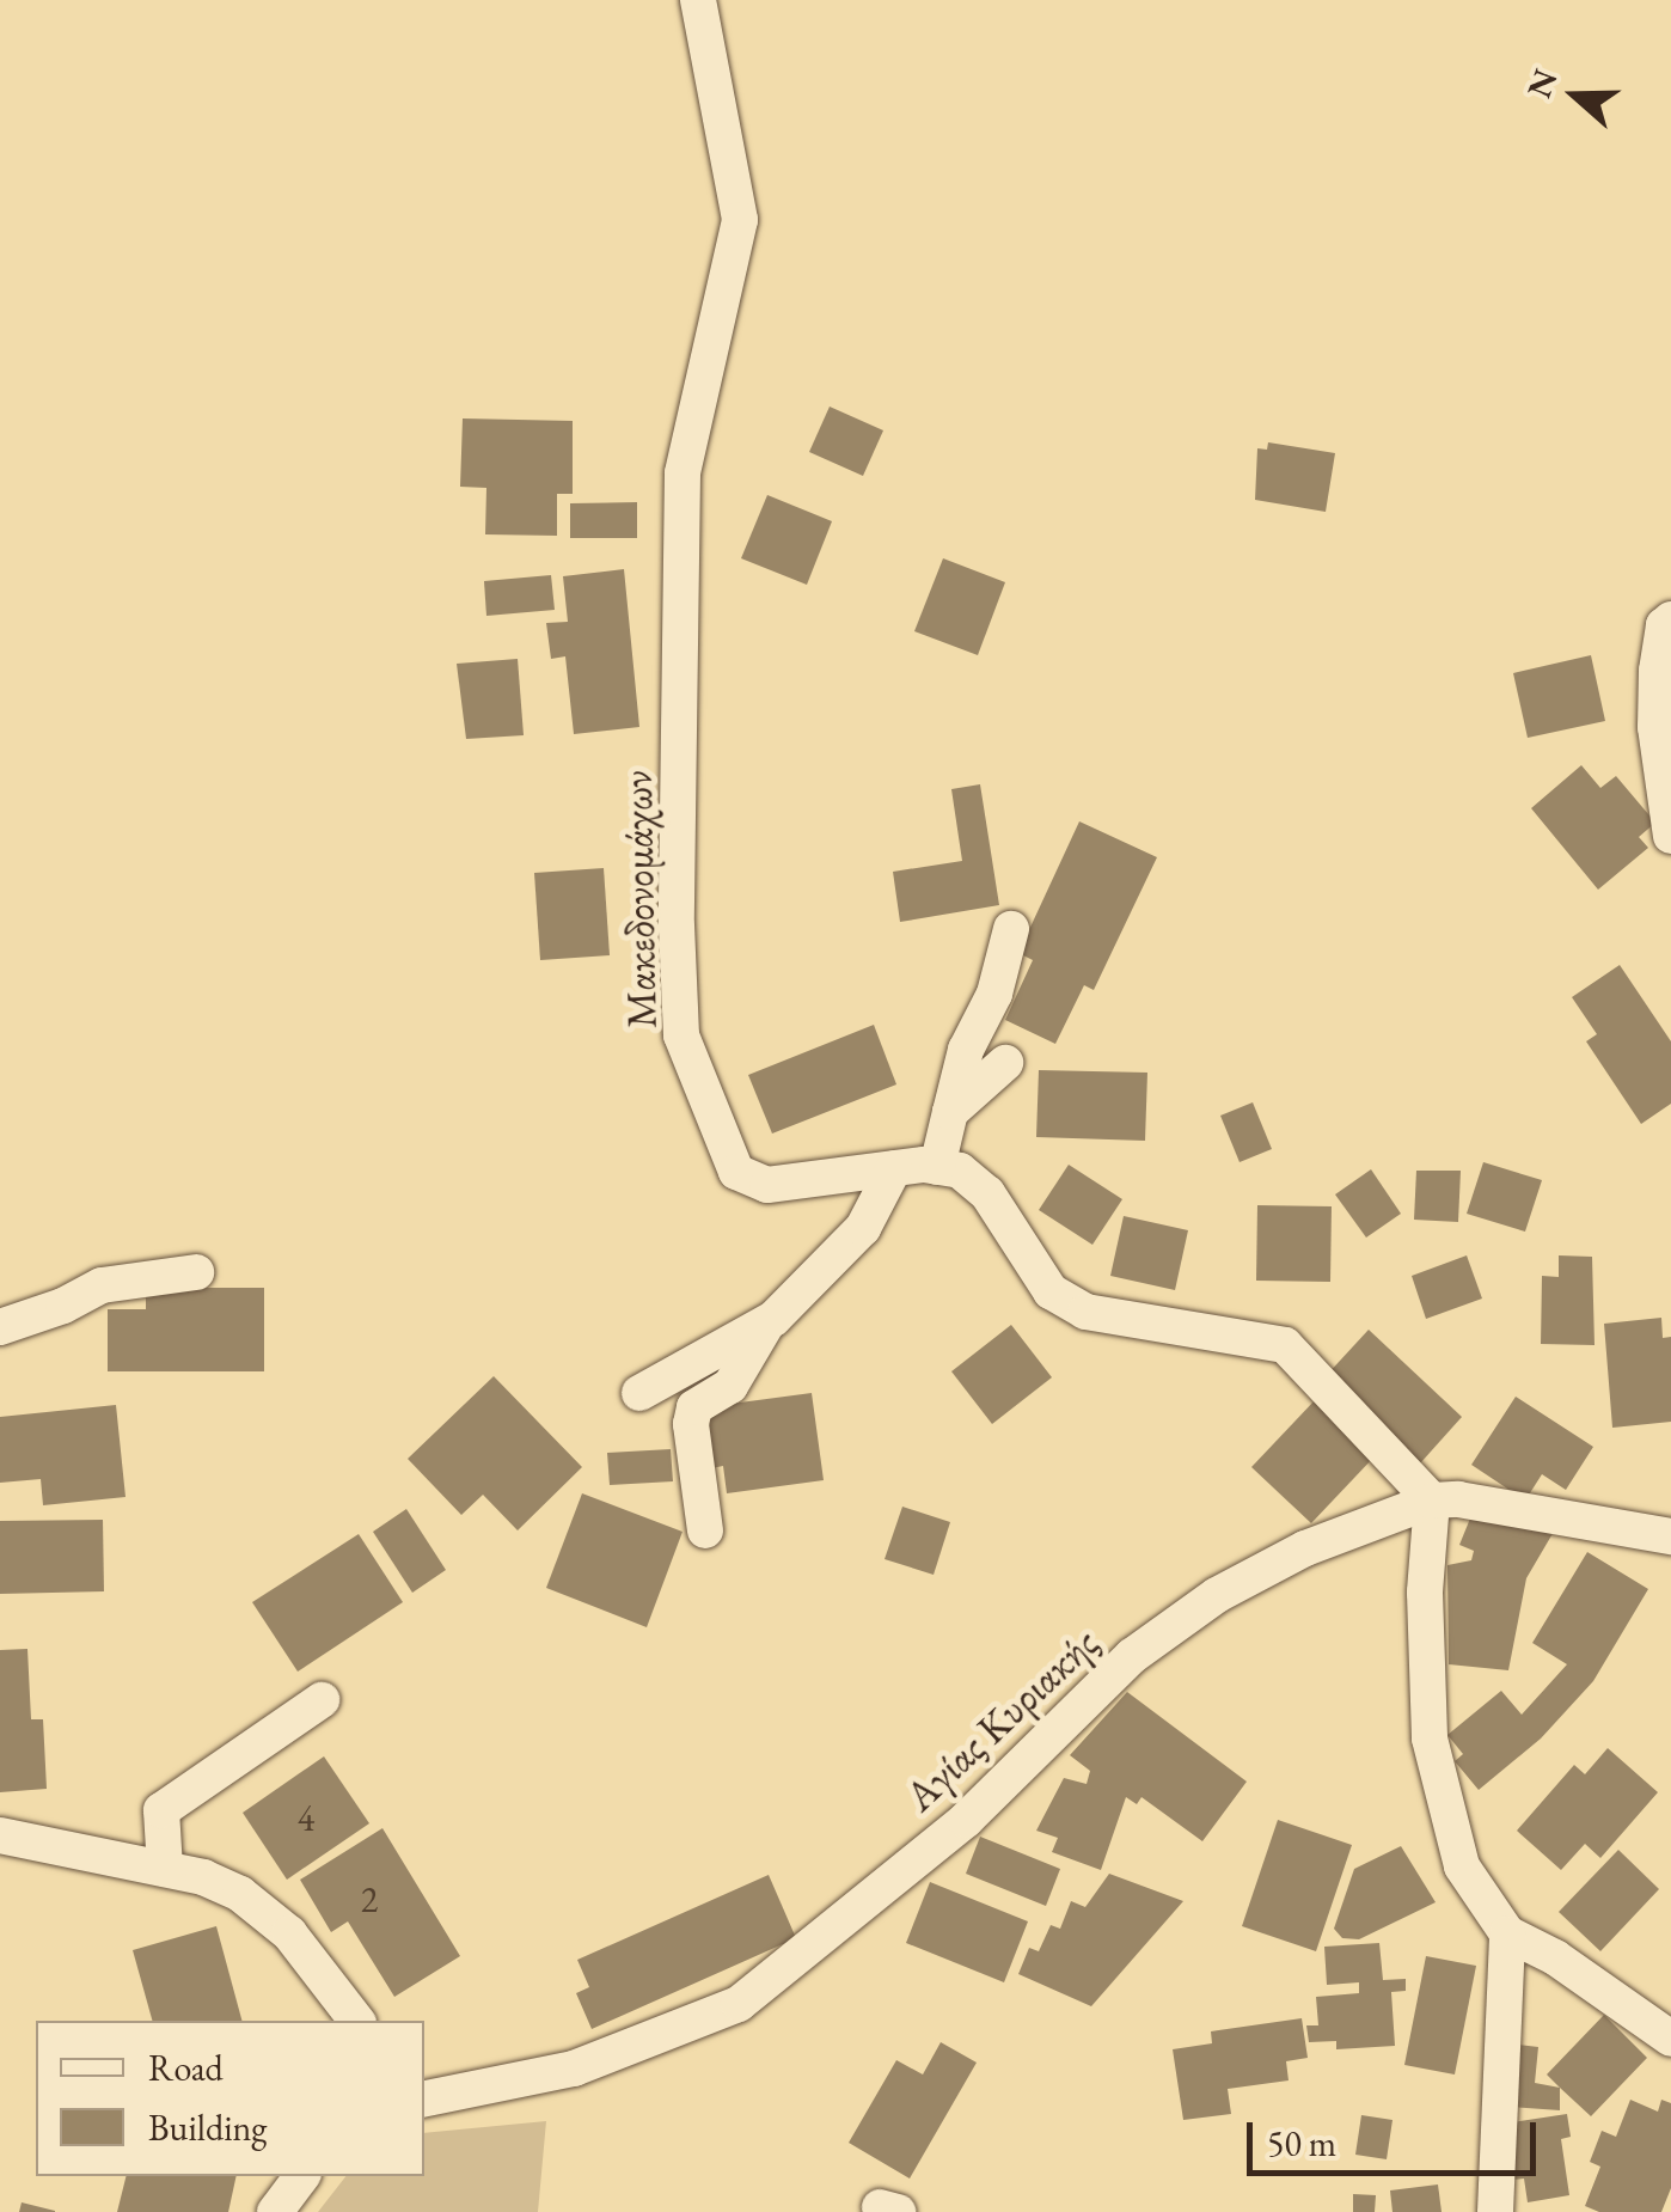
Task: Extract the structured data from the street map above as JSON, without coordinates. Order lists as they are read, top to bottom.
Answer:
{
  "streets": {
    "street": ["Μακεδονομάχων", "Αγίας Κυριακής"]
  },
  "crossings": [
    ["Μακεδονομάχων", "Αγίας Κυριακής"]
  ],
  "house_numbers": ["4", "2"],
  "legend": ["Road", "Building"],
  "scale_bar": "50 m",
  "north": "left"
}
